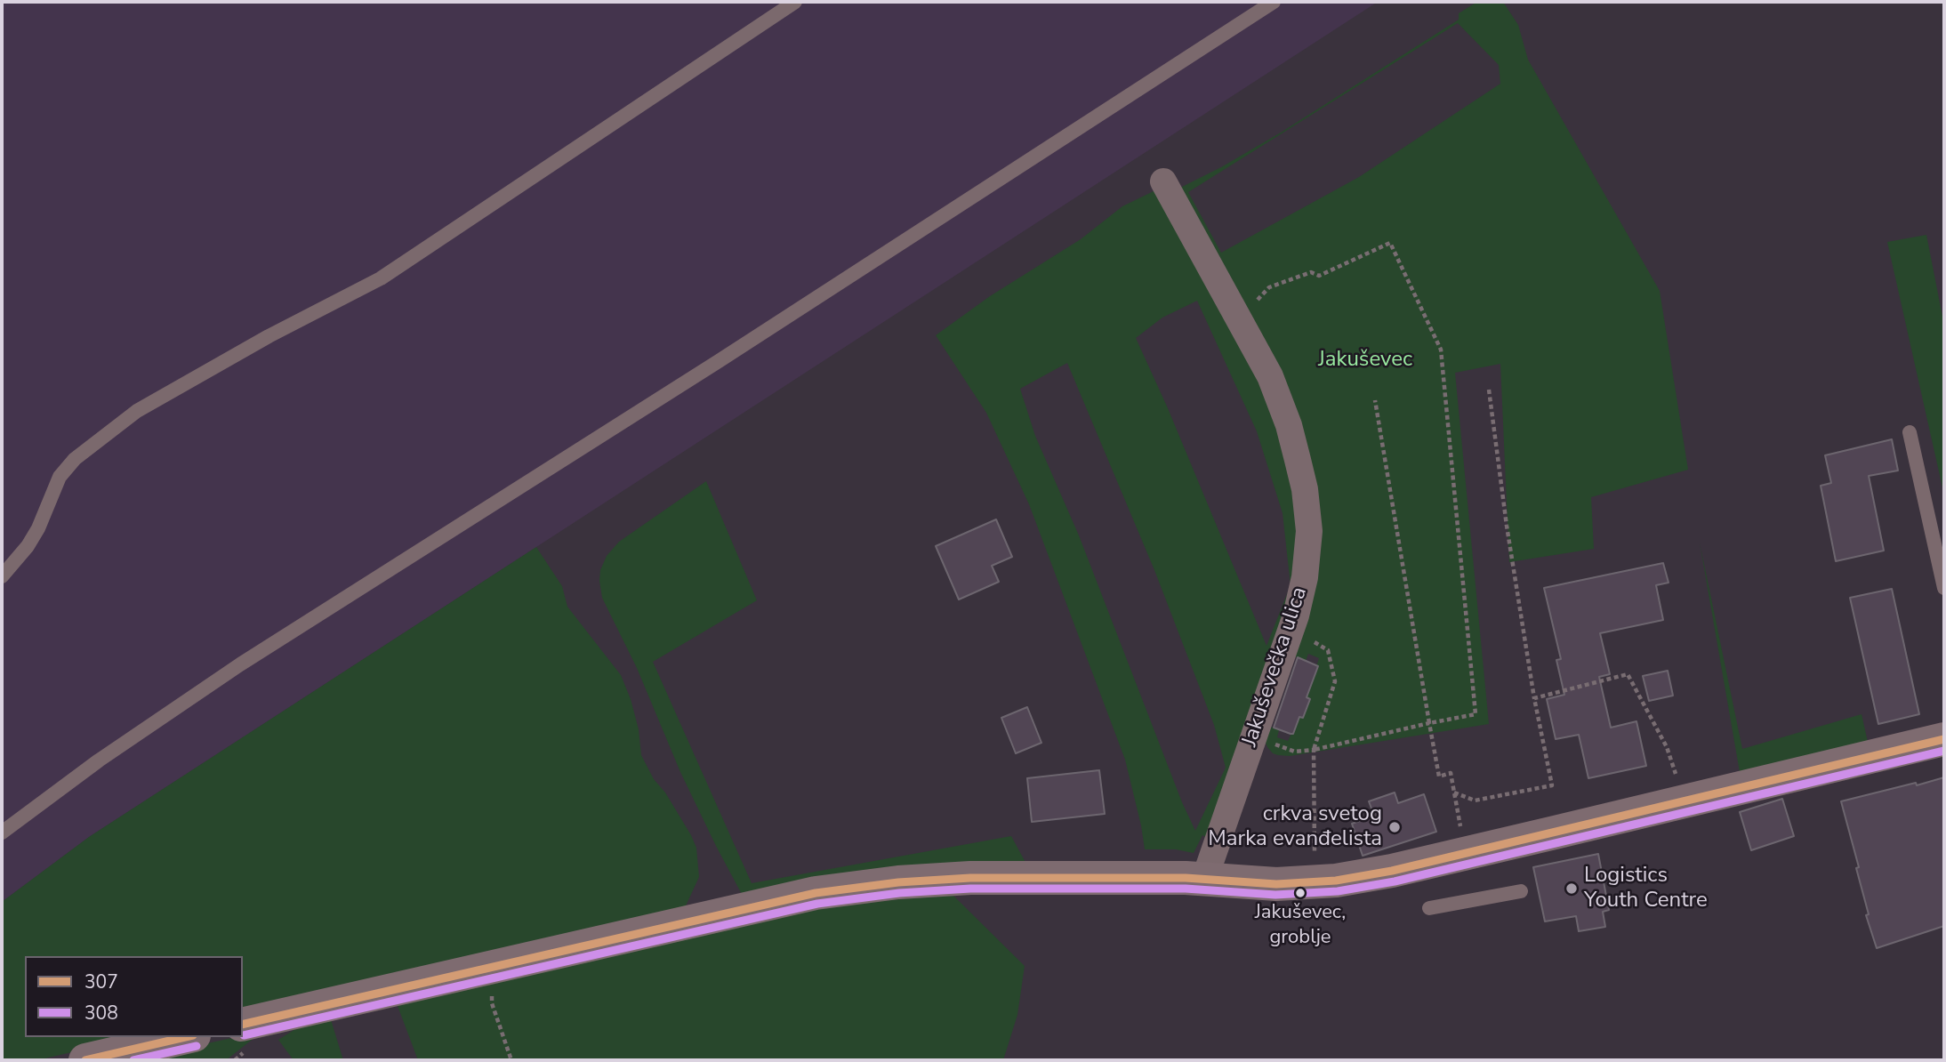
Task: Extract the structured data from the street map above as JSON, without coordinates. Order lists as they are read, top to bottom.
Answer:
{
  "streets": {
    "street": ["Jakuševečka ulica"]
  },
  "parks": ["Jakuševec"],
  "places": ["crkva svetog Marka evanđelista", "Logistics Youth Centre", "Jakuševec, groblje"],
  "lines": ["transit line 307", "transit line 308"],
  "legend": ["307", "308"]
}
